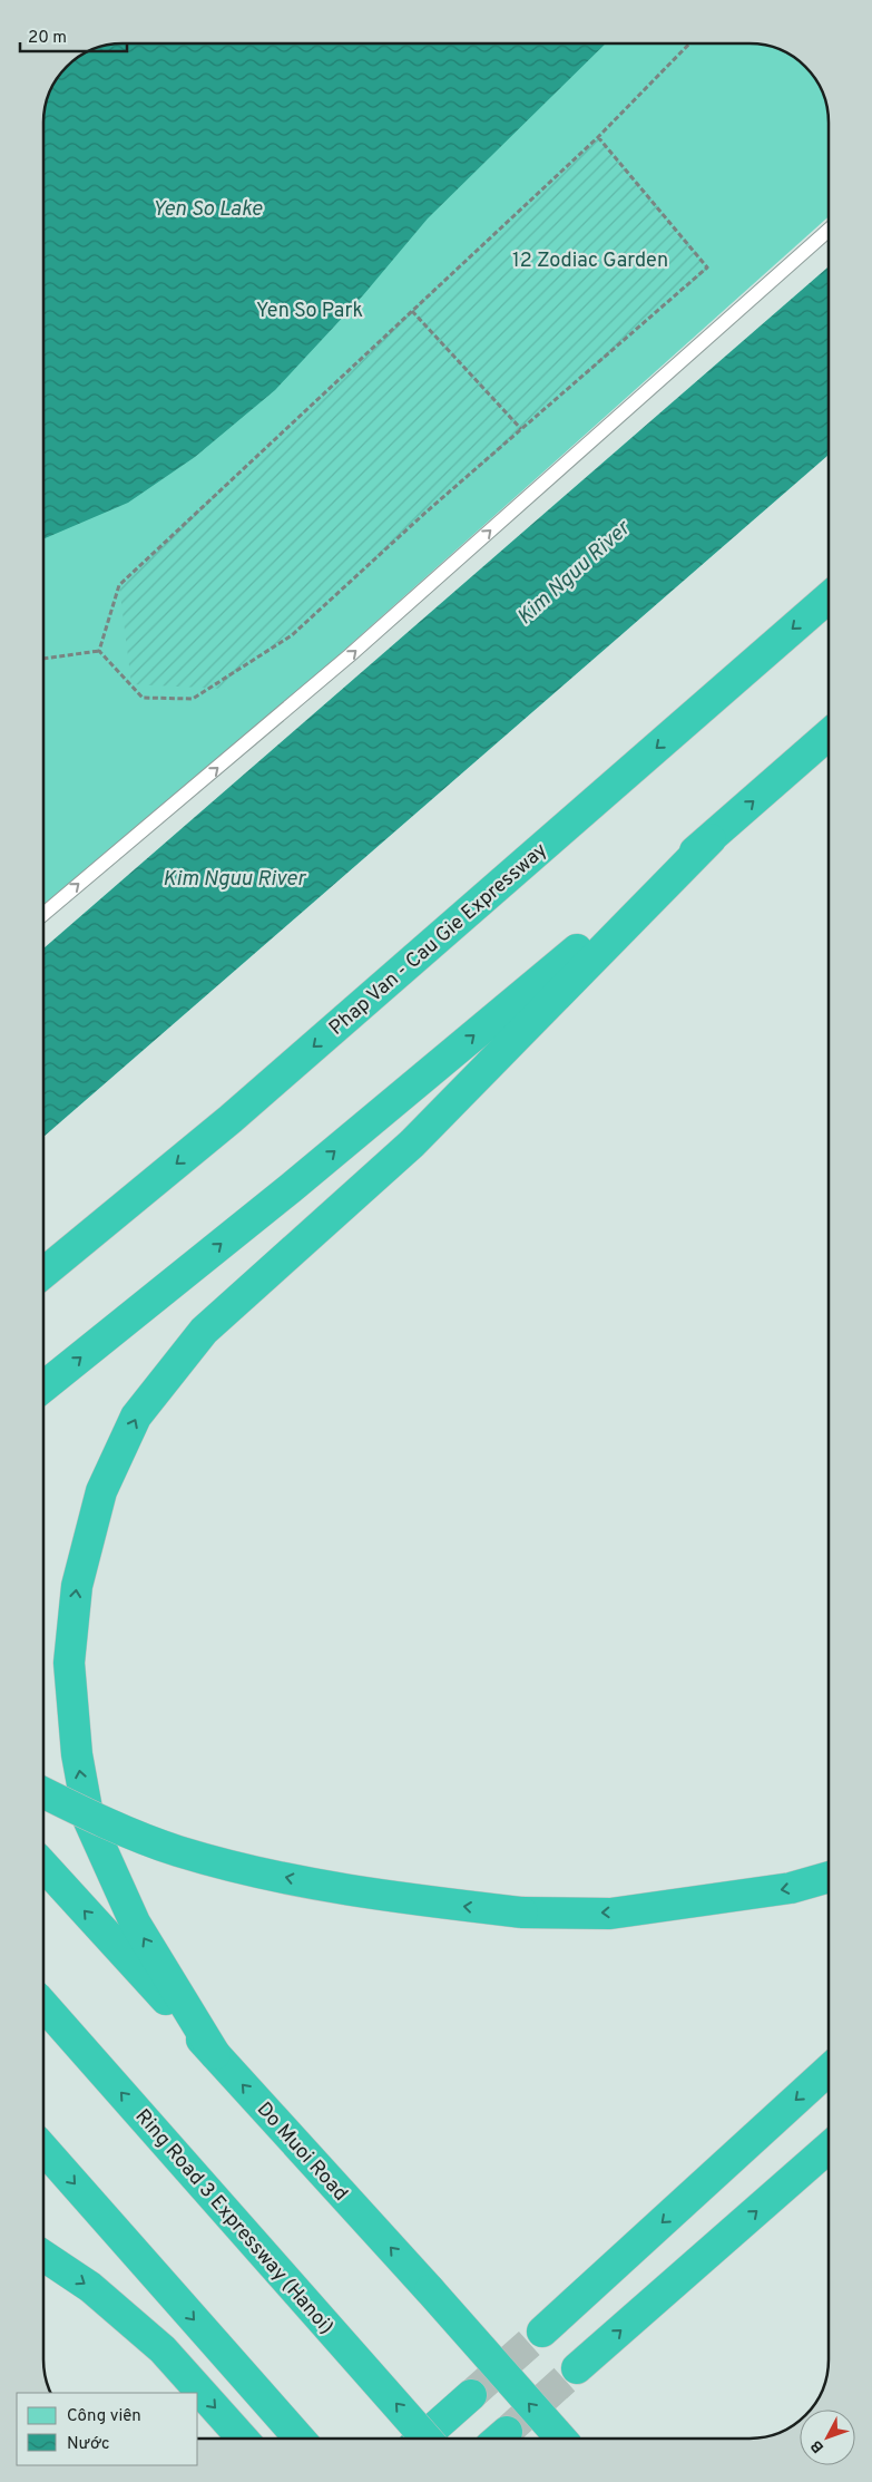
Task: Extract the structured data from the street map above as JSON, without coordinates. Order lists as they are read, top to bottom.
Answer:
{
  "streets": {
    "highway": ["Phap Van - Cau Gie Expressway", "Do Muoi Road", "Ring Road 3 Expressway (Hanoi)"]
  },
  "water": ["Yen So Lake", "Kim Nguu River"],
  "parks": ["12 Zodiac Garden", "Yen So Park"],
  "legend": ["Công viên", "Nước"],
  "scale_bar": "20 m",
  "north": "bottom left"
}
